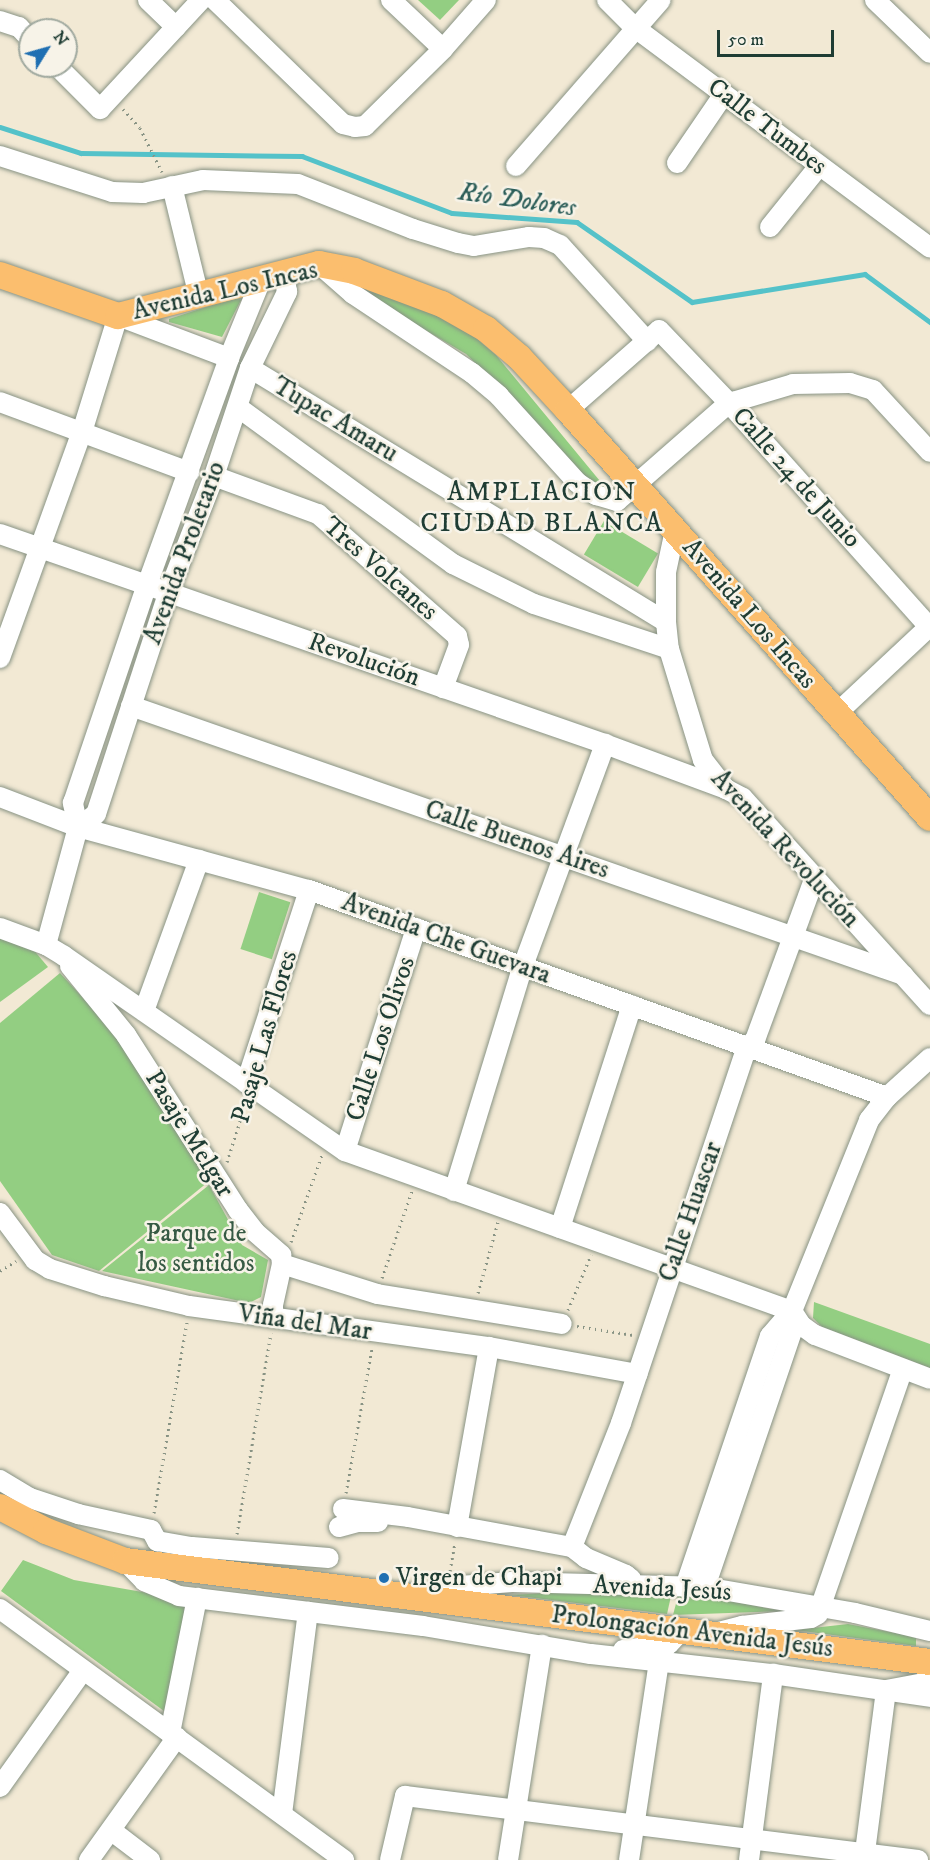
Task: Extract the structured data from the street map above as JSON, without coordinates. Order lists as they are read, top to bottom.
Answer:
{
  "streets": {
    "main road": ["Avenida Los Incas", "Prolongación Avenida Jesús"],
    "street": [
      "Calle Tumbes",
      "Tupac Amaru",
      "Calle 24 de Junio",
      "Avenida Proletario",
      "Tres Volcanes",
      "Revolución",
      "Calle Buenos Aires",
      "Avenida Revolución",
      "Avenida Che Guevara",
      "Pasaje Las Flores",
      "Calle Los Olivos",
      "Pasaje Melgar",
      "Calle Huascar",
      "Viña del Mar",
      "Avenida Jesús"
    ]
  },
  "crossings": [
    ["Avenida Los Incas", "Avenida Proletario"],
    ["Avenida Los Incas", "Avenida Revolución"],
    ["Tupac Amaru", "Avenida Proletario"],
    ["Tupac Amaru", "Avenida Revolución"],
    ["Avenida Proletario", "Tres Volcanes"],
    ["Avenida Proletario", "Revolución"],
    ["Avenida Proletario", "Calle Buenos Aires"],
    ["Avenida Proletario", "Avenida Che Guevara"],
    ["Tres Volcanes", "Revolución"],
    ["Revolución", "Avenida Revolución"],
    ["Calle Buenos Aires", "Avenida Revolución"],
    ["Calle Buenos Aires", "Calle Huascar"],
    ["Avenida Revolución", "Calle Huascar"],
    ["Avenida Che Guevara", "Pasaje Las Flores"],
    ["Avenida Che Guevara", "Calle Los Olivos"],
    ["Avenida Che Guevara", "Calle Huascar"],
    ["Pasaje Las Flores", "Pasaje Melgar"],
    ["Calle Huascar", "Viña del Mar"],
    ["Avenida Jesús", "Prolongación Avenida Jesús"]
  ],
  "districts": ["AMPLIACION CIUDAD BLANCA"],
  "water": ["Río Dolores"],
  "parks": ["Parque de los sentidos"],
  "places": ["Virgen de Chapi"],
  "scale_bar": "50 m",
  "north": "top right"
}
